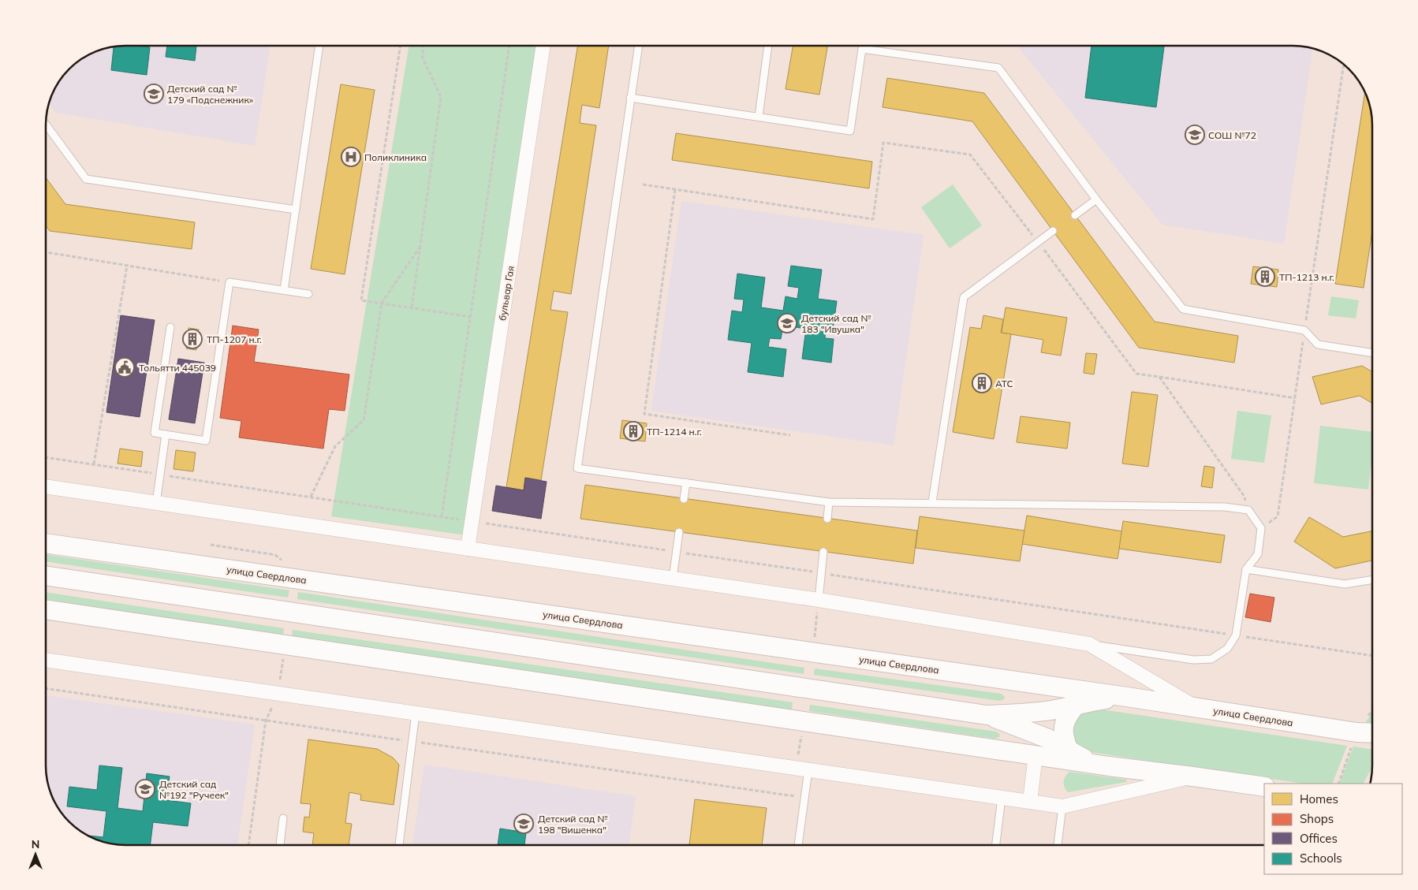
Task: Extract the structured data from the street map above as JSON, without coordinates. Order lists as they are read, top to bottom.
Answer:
{
  "streets": {
    "main road": ["улица Свердлова"],
    "street": ["бульвар Гая"]
  },
  "places": {
    "school or university": [
      "Детский сад № 179 «Подснежник»",
      "СОШ №72",
      "Детский сад № 183 \"Ивушка\"",
      "Детский сад №192 \"Ручеек\"",
      "Детский сад № 198 \"Вишенка\""
    ],
    "hospital": ["Поликлиника"],
    "building": [
      "ТП-1213 н.г.",
      "ТП-1207 н.г.",
      "АТС",
      "ТП-1214 н.г."
    ],
    "public building": ["Тольятти 445039"]
  },
  "legend": [
    "Homes",
    "Shops",
    "Offices",
    "Schools"
  ],
  "north": "top"
}
